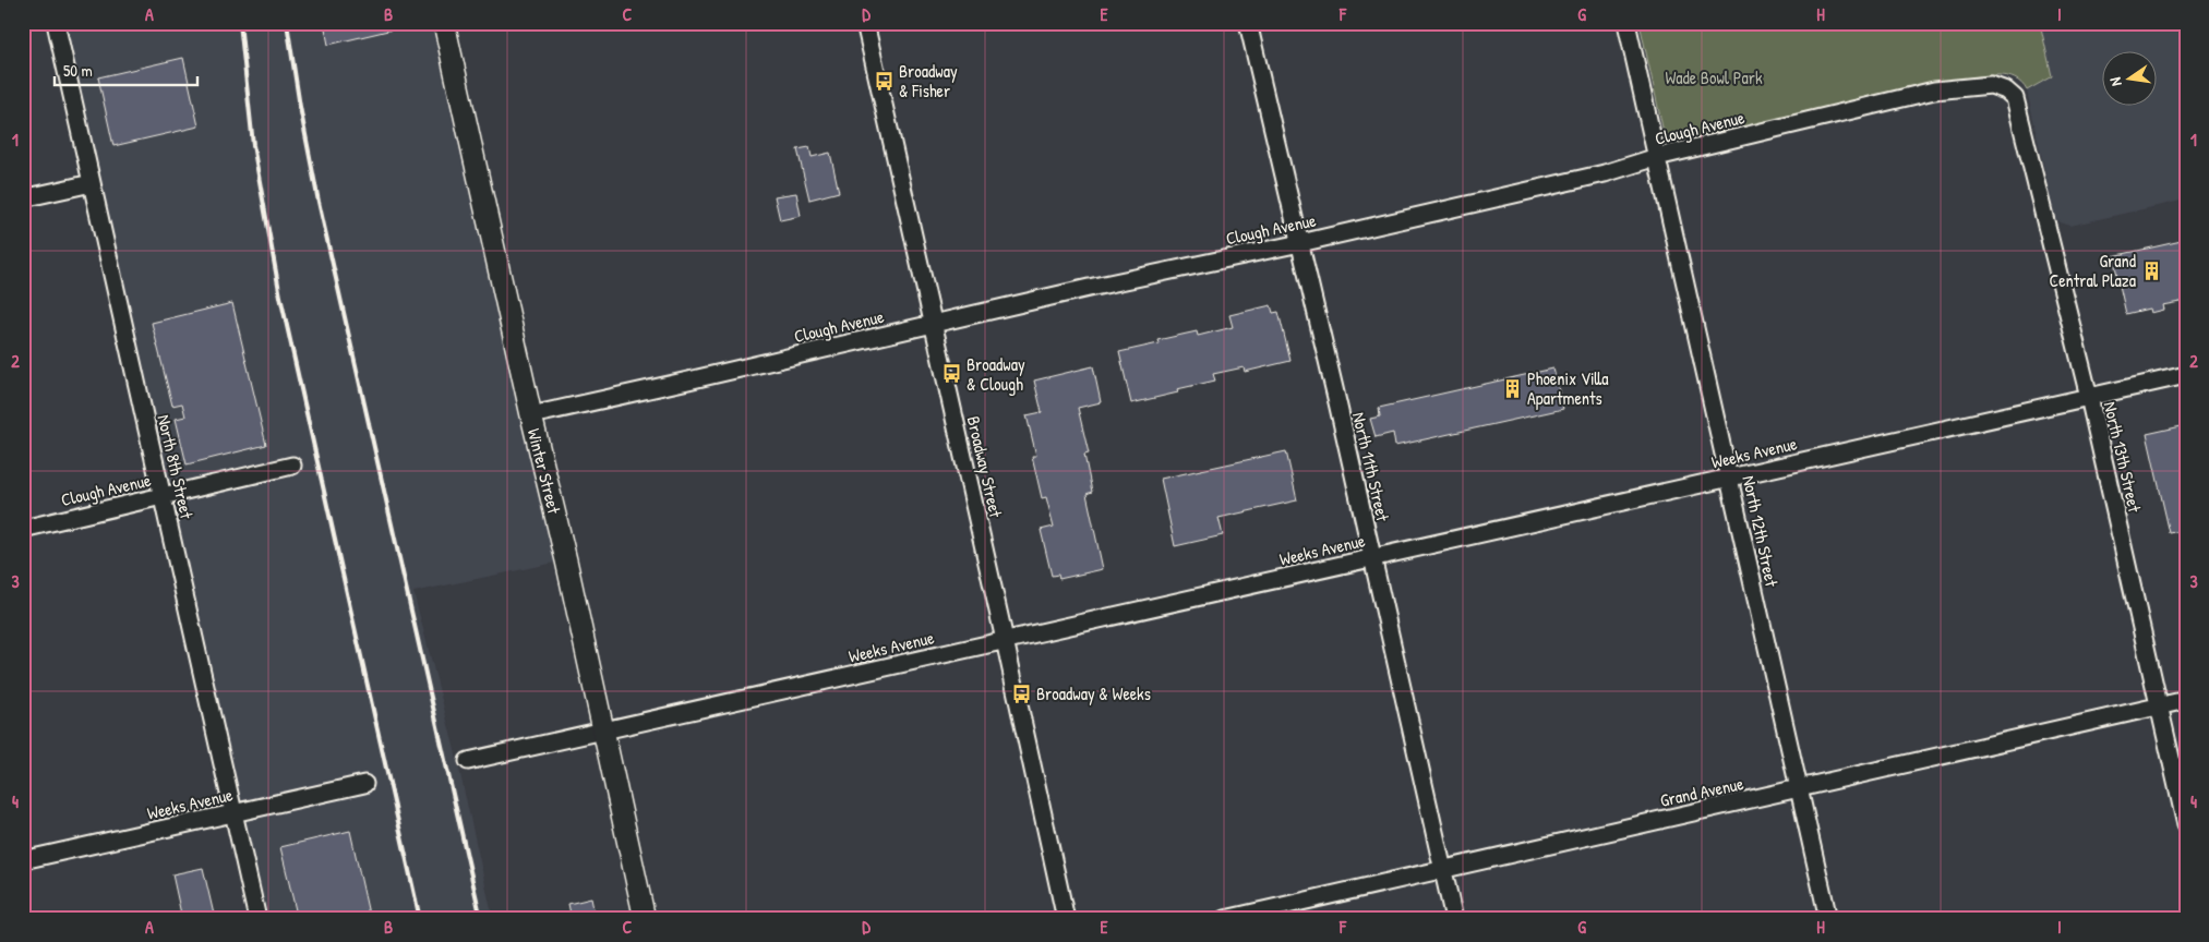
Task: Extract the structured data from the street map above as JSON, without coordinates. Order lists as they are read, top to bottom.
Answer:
{
  "streets": {
    "street": [
      "Clough Avenue",
      "Weeks Avenue",
      "North 13th Street",
      "North 8th Street",
      "Broadway Street",
      "North 11th Street",
      "Winter Street",
      "North 12th Street",
      "Grand Avenue"
    ]
  },
  "crossings": [
    ["Clough Avenue", "North 13th Street"],
    ["Clough Avenue", "North 8th Street"],
    ["Clough Avenue", "Broadway Street"],
    ["Clough Avenue", "North 11th Street"],
    ["Clough Avenue", "Winter Street"],
    ["Clough Avenue", "North 12th Street"],
    ["Weeks Avenue", "North 13th Street"],
    ["Weeks Avenue", "North 8th Street"],
    ["Weeks Avenue", "Broadway Street"],
    ["Weeks Avenue", "North 11th Street"],
    ["Weeks Avenue", "Winter Street"],
    ["Weeks Avenue", "North 12th Street"],
    ["North 13th Street", "Grand Avenue"],
    ["North 11th Street", "Grand Avenue"],
    ["North 12th Street", "Grand Avenue"]
  ],
  "parks": ["Wade Bowl Park"],
  "places": {
    "bus stop": ["Broadway & Fisher", "Broadway & Clough", "Broadway & Weeks"],
    "building": ["Grand Central Plaza", "Phoenix Villa Apartments"]
  },
  "scale_bar": "50 m",
  "north": "left",
  "grid": {
    "columns": [
      "A",
      "B",
      "C",
      "D",
      "E",
      "F",
      "G",
      "H",
      "I"
    ],
    "rows": [
      "1",
      "2",
      "3",
      "4"
    ]
  }
}
